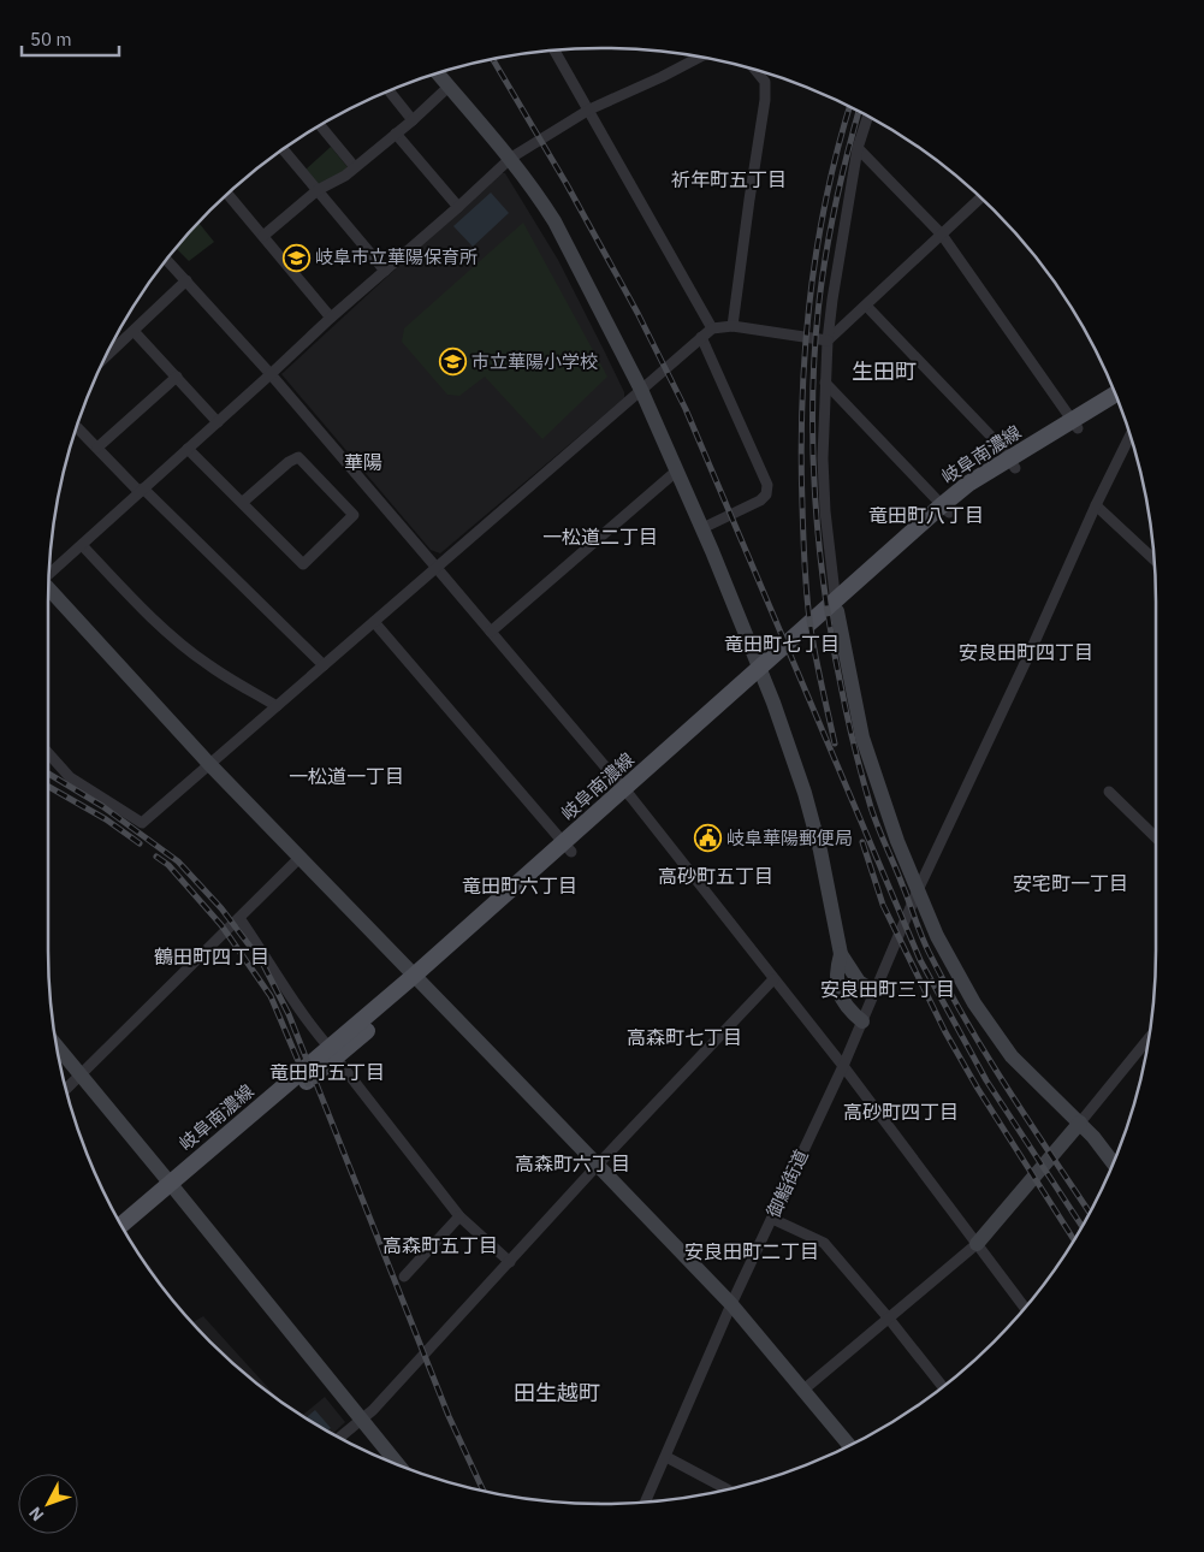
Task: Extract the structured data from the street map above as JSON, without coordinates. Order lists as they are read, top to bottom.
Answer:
{
  "streets": {
    "main road": ["岐阜南濃線"],
    "street": ["御鮨街道"]
  },
  "districts": [
    "祈年町五丁目",
    "生田町",
    "華陽",
    "竜田町八丁目",
    "一松道二丁目",
    "竜田町七丁目",
    "安良田町四丁目",
    "一松道一丁目",
    "高砂町五丁目",
    "安宅町一丁目",
    "竜田町六丁目",
    "鶴田町四丁目",
    "安良田町三丁目",
    "高森町七丁目",
    "竜田町五丁目",
    "高砂町四丁目",
    "高森町六丁目",
    "高森町五丁目",
    "安良田町二丁目",
    "田生越町"
  ],
  "places": {
    "school or university": ["岐阜市立華陽保育所", "市立華陽小学校"],
    "public building": ["岐阜華陽郵便局"]
  },
  "scale_bar": "50 m",
  "north": "bottom left"
}
